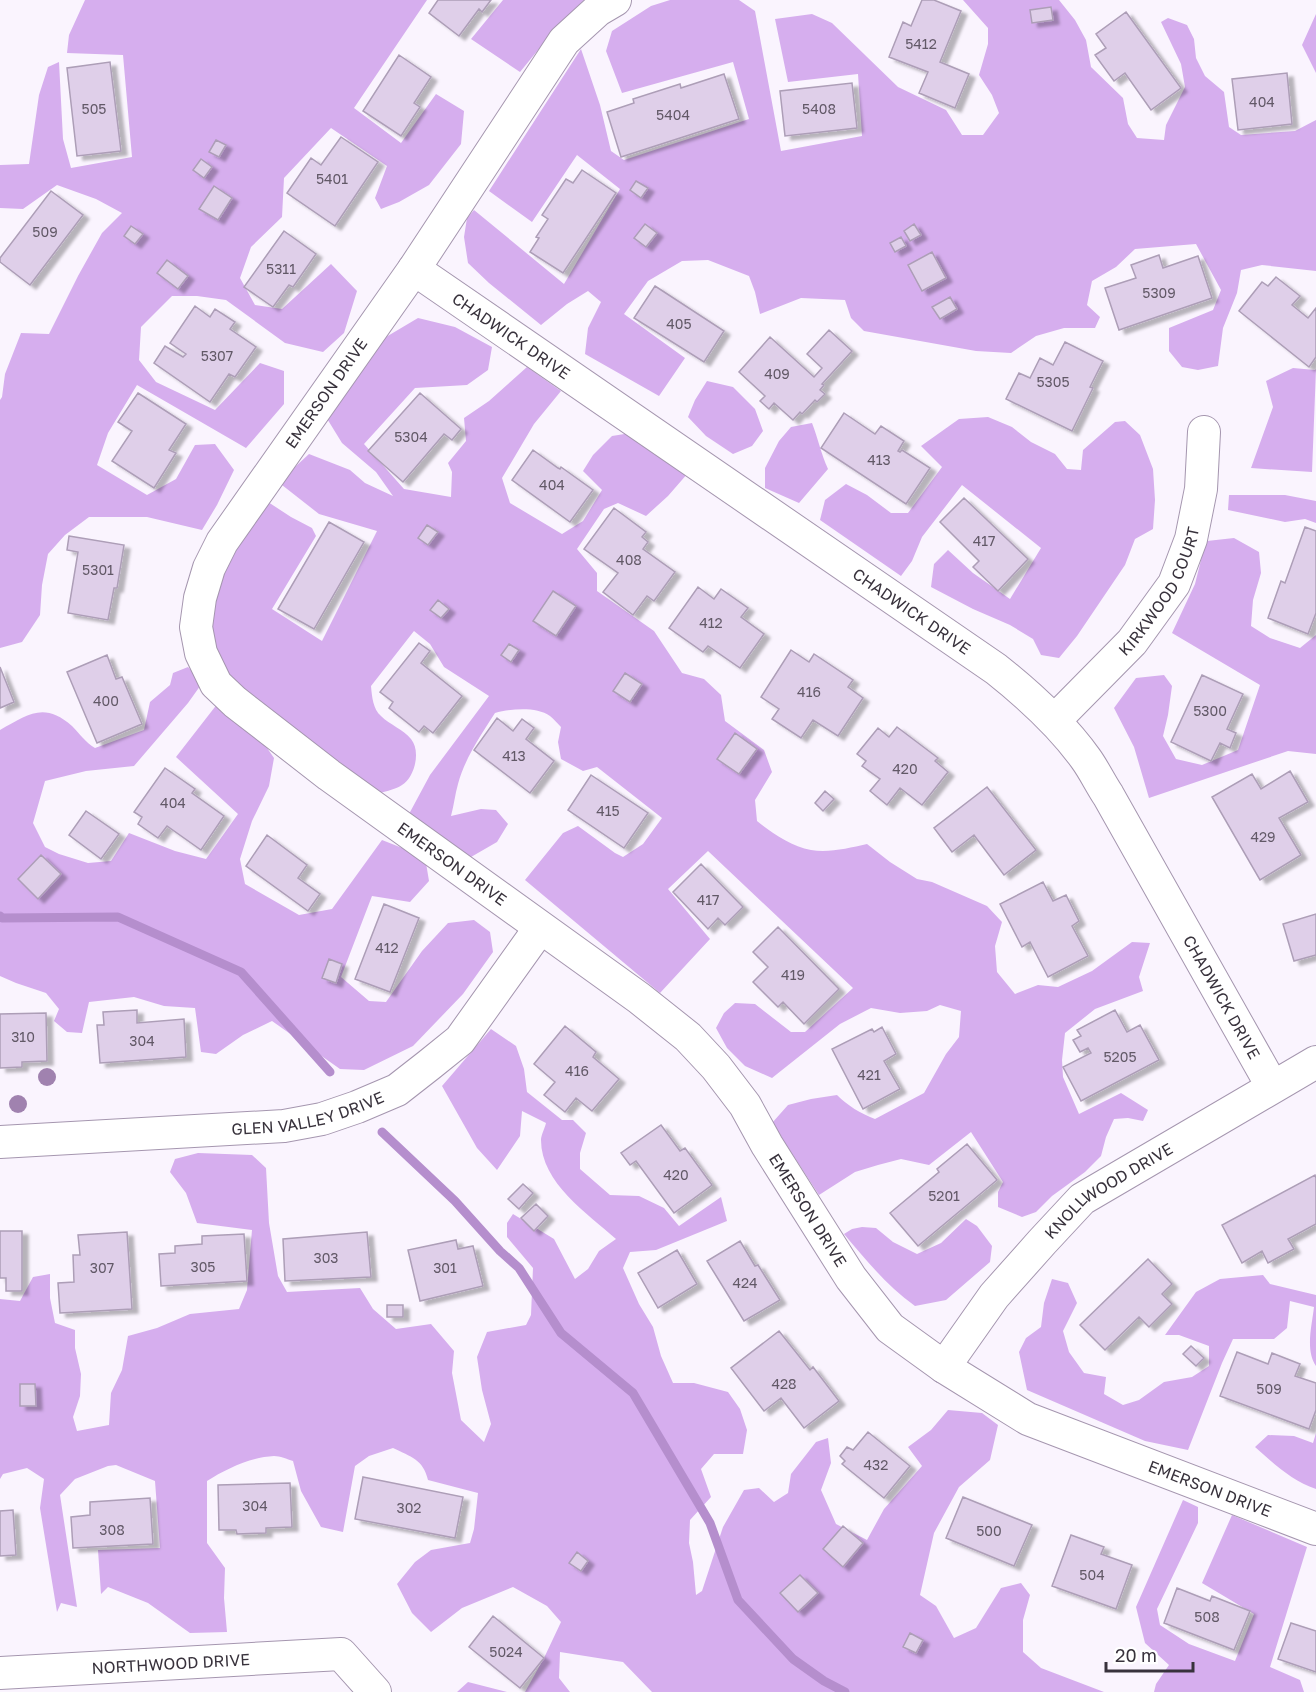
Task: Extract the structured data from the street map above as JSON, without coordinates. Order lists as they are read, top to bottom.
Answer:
{
  "streets": {
    "street": [
      "CHADWICK DRIVE",
      "EMERSON DRIVE",
      "KIRKWOOD COURT",
      "GLEN VALLEY DRIVE",
      "KNOLLWOOD DRIVE",
      "NORTHWOOD DRIVE"
    ]
  },
  "crossings": [
    ["CHADWICK DRIVE", "EMERSON DRIVE"],
    ["CHADWICK DRIVE", "KIRKWOOD COURT"],
    ["CHADWICK DRIVE", "KNOLLWOOD DRIVE"],
    ["EMERSON DRIVE", "GLEN VALLEY DRIVE"],
    ["EMERSON DRIVE", "KNOLLWOOD DRIVE"]
  ],
  "house_numbers": [
    "5412",
    "404",
    "505",
    "5408",
    "5404",
    "5401",
    "509",
    "5311",
    "5309",
    "405",
    "5307",
    "409",
    "5305",
    "5304",
    "413",
    "404",
    "417",
    "408",
    "5301",
    "412",
    "416",
    "400",
    "5300",
    "413",
    "420",
    "404",
    "415",
    "429",
    "417",
    "412",
    "419",
    "310",
    "304",
    "5205",
    "416",
    "421",
    "420",
    "5201",
    "303",
    "305",
    "307",
    "301",
    "424",
    "428",
    "509",
    "432",
    "304",
    "302",
    "308",
    "500",
    "504",
    "508",
    "5024"
  ],
  "scale_bar": "20 m"
}
